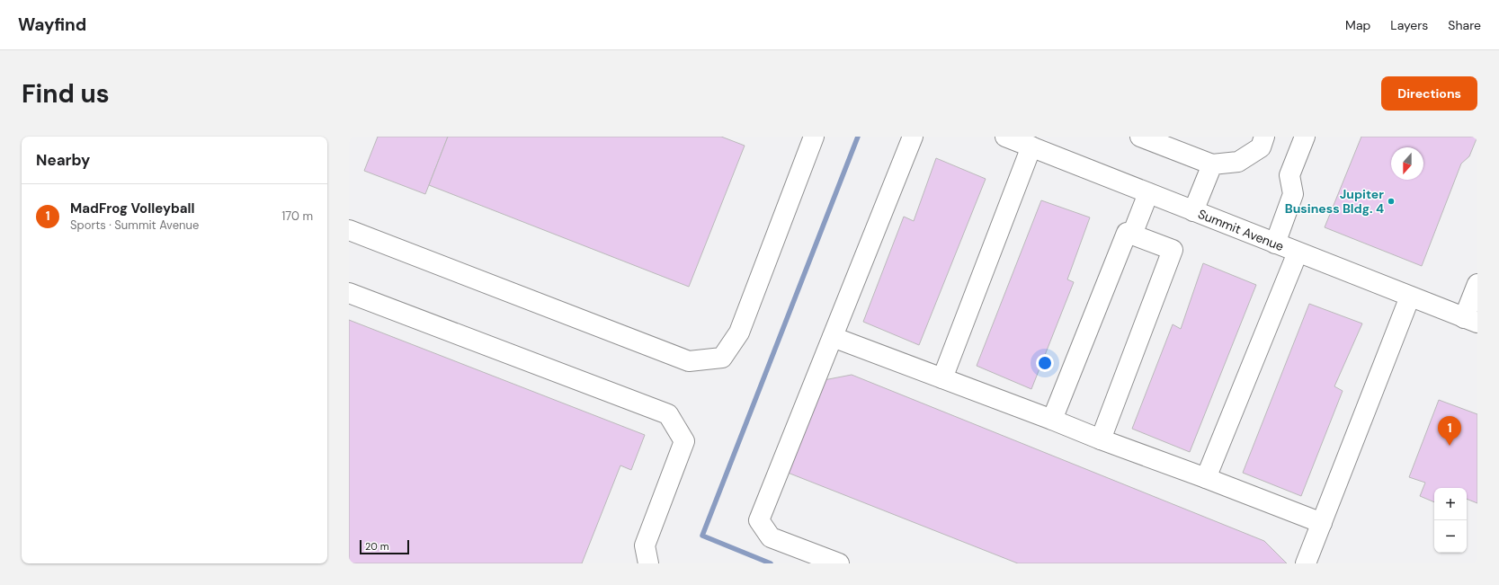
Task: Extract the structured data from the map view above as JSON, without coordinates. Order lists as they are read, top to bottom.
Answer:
{
  "streets": {
    "street": ["Summit Avenue"]
  },
  "places": ["Jupiter Business Bldg. 4"],
  "scale_bar": "20 m",
  "north": "bottom",
  "page": {
    "header": "Wayfind",
    "nav": ["Map", "Layers", "Share"],
    "buttons": "Directions",
    "title": "Find us",
    "heading": "Nearby",
    "list": [
      {
        "mark": "1",
        "name": "MadFrog Volleyball",
        "note": "Sports · Summit Avenue",
        "value": "170 m"
      }
    ],
    "pins": "1",
    "map_buttons": ["+", "−"],
    "scale": "20 m"
  }
}
